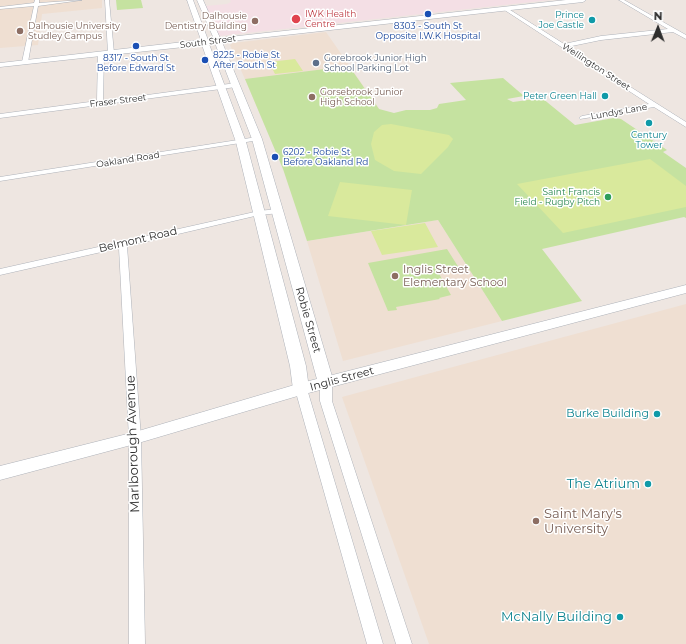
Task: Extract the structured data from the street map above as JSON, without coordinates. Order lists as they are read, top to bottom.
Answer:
{
  "streets": {
    "main road": ["South Street", "Robie Street"],
    "street": [
      "Wellington Street",
      "Fraser Street",
      "Lundys Lane",
      "Oakland Road",
      "Belmont Road",
      "Inglis Street",
      "Marlborough Avenue"
    ]
  },
  "crossings": [
    ["South Street", "Wellington Street"],
    ["South Street", "Robie Street"],
    ["Wellington Street", "Lundys Lane"],
    ["Fraser Street", "Robie Street"],
    ["Oakland Road", "Robie Street"],
    ["Belmont Road", "Robie Street"],
    ["Belmont Road", "Marlborough Avenue"],
    ["Robie Street", "Inglis Street"],
    ["Inglis Street", "Marlborough Avenue"]
  ],
  "places": [
    "8303 - South St Opposite I.W.K Hospital",
    "IWK Health Centre",
    "Prince Joe Castle",
    "Dalhousie Dentistry Building",
    "Dalhousie University Studley Campus",
    "8317 - South St Before Edward St",
    "8225 - Robie St After South St",
    "Gorebrook Junior High School Parking Lot",
    "Peter Green Hall",
    "Gorsebrook Junior High School",
    "Century Tower",
    "6202 - Robie St Before Oakland Rd",
    "Saint Francis Field - Rugby Pitch",
    "Inglis Street Elementary School",
    "Burke Building",
    "The Atrium",
    "Saint Mary's University",
    "McNally Building"
  ],
  "north": "top"
}
